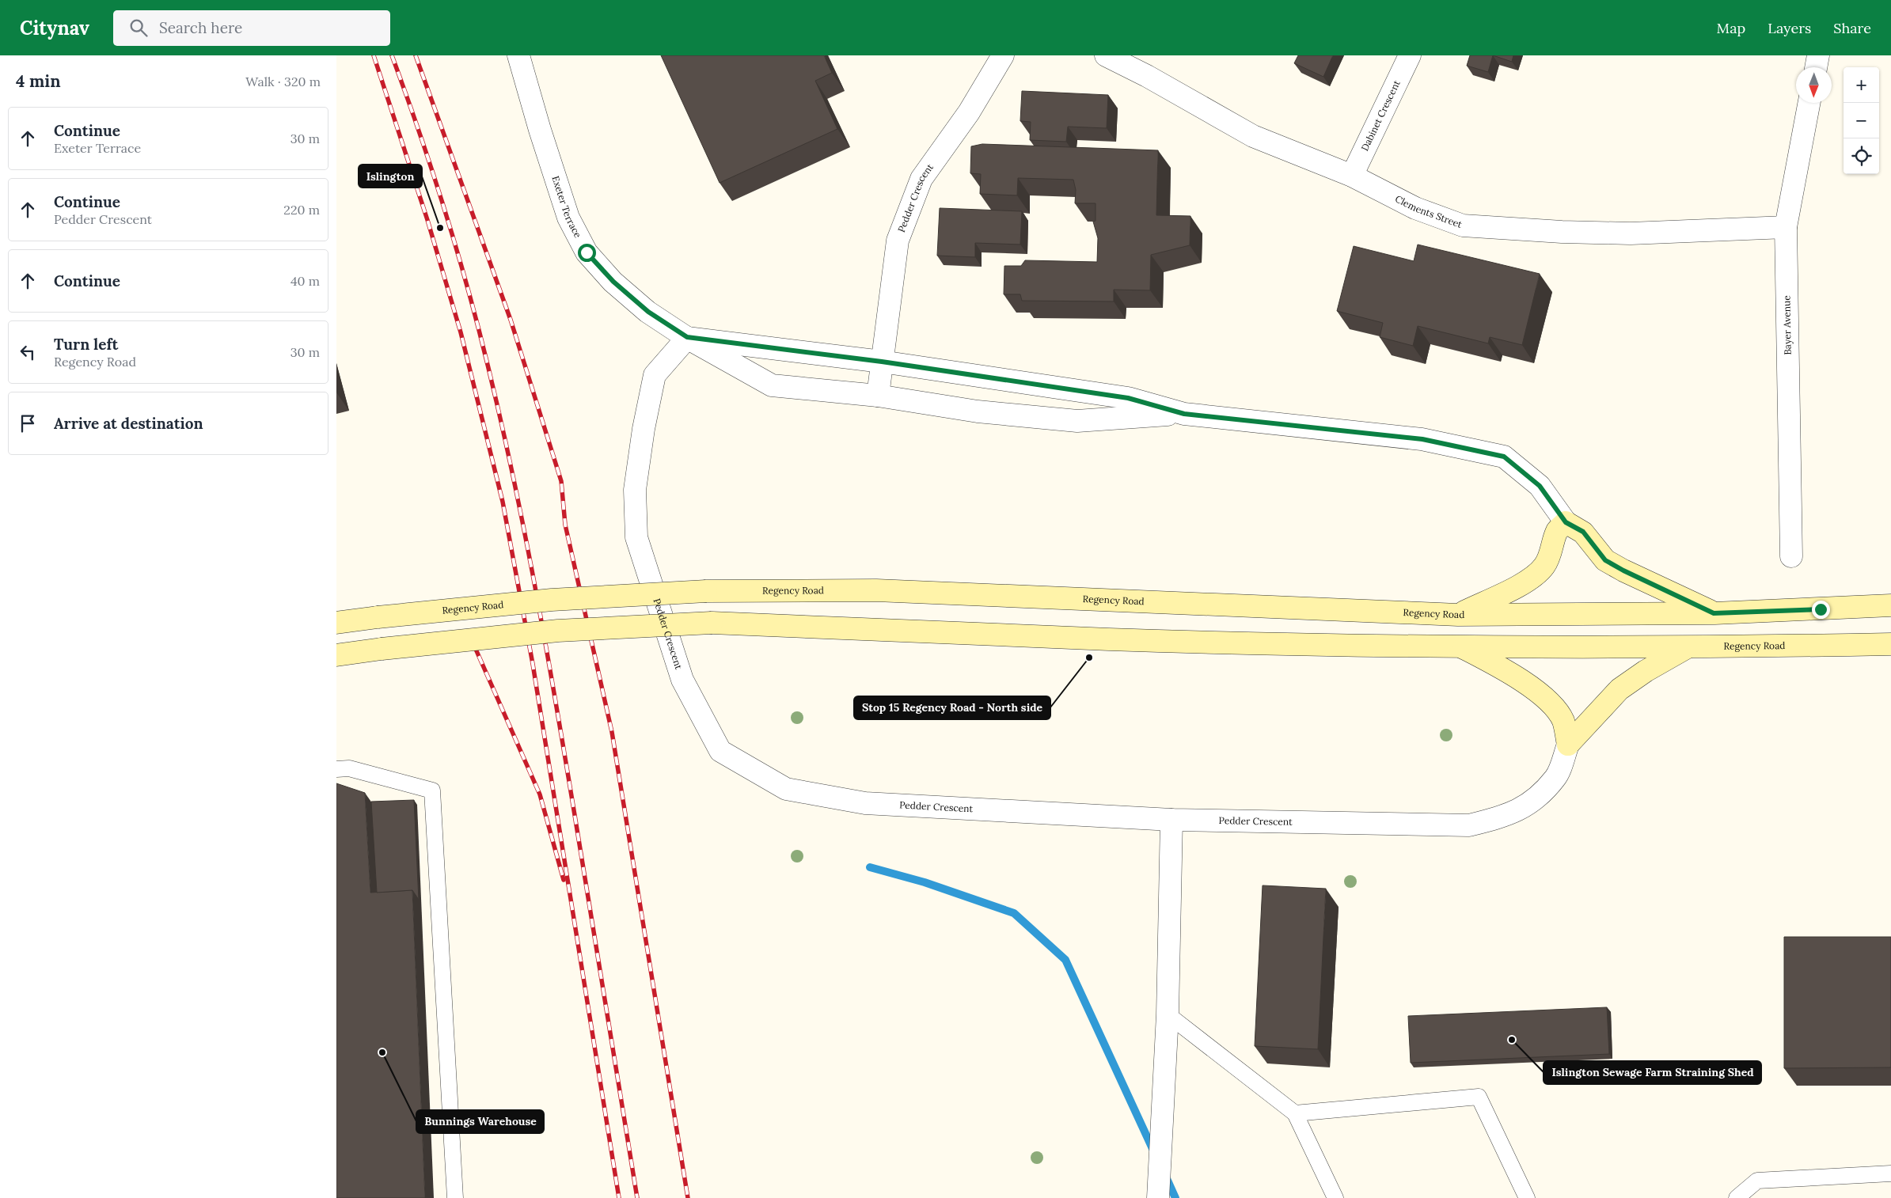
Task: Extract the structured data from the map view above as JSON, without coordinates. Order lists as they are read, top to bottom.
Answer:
{
  "streets": {
    "main road": ["Regency Road"],
    "street": [
      "Dabinet Crescent",
      "Pedder Crescent",
      "Exeter Terrace",
      "Clements Street",
      "Bayer Avenue"
    ]
  },
  "crossings": [
    ["Dabinet Crescent", "Clements Street"],
    ["Pedder Crescent", "Exeter Terrace"],
    ["Clements Street", "Bayer Avenue"]
  ],
  "places": [
    "Islington",
    "Stop 15 Regency Road - North side",
    "Islington Sewage Farm Straining Shed",
    "Bunnings Warehouse"
  ],
  "north": "bottom",
  "page": {
    "header": "Citynav",
    "search": "Search here",
    "nav": ["Map", "Layers", "Share"],
    "heading": ["4 min", "Walk · 320 m"],
    "map_buttons": ["+", "−"],
    "list": [
      ["Continue", "Exeter Terrace", "30 m"],
      ["Continue", "Pedder Crescent", "220 m"],
      ["Continue", "40 m"],
      ["Turn left", "Regency Road", "30 m"],
      "Arrive at destination"
    ]
  }
}
